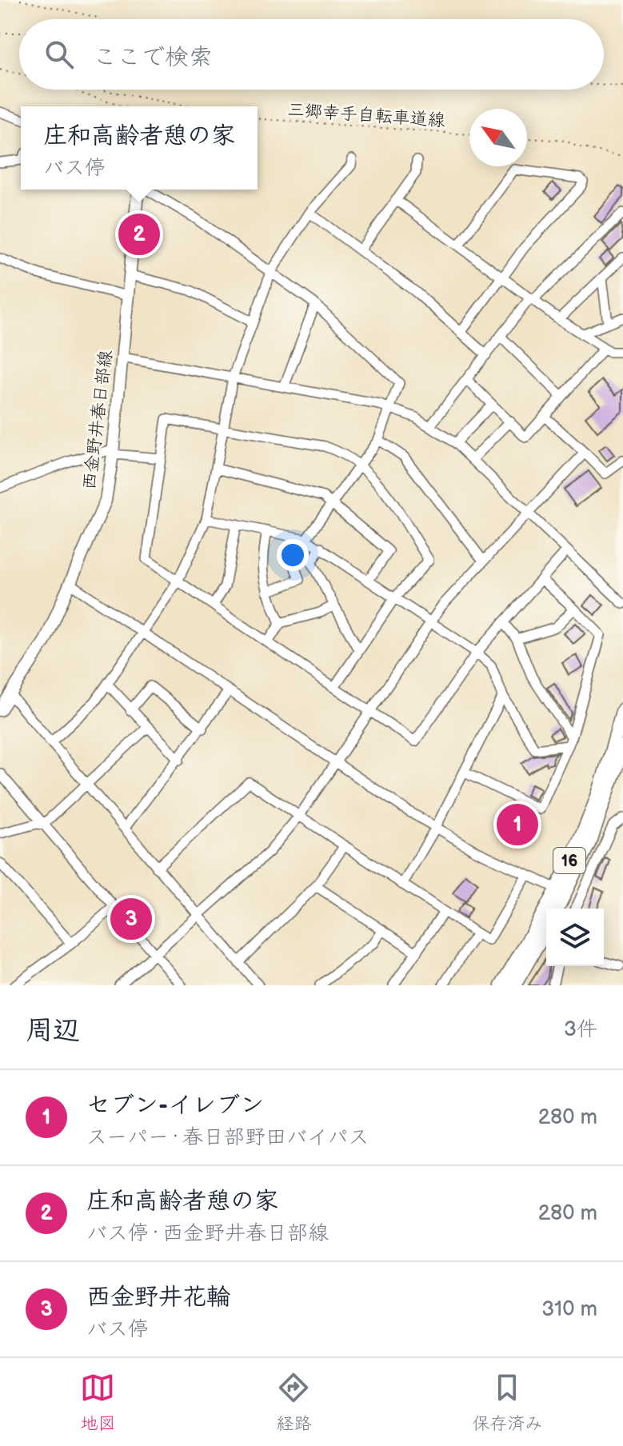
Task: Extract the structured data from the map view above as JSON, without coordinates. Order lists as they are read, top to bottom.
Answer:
{
  "streets": {
    "highway": ["16"],
    "main road": ["西金野井春日部線"],
    "path": ["三郷幸手自転車道線"]
  },
  "north": "top left",
  "page": {
    "search": "ここで検索",
    "popup": ["庄和高齢者憩の家", "バス停"],
    "pins": ["2", "1", "3"],
    "heading": ["周辺", "3件"],
    "list": [
      {
        "mark": "1",
        "name": "セブン-イレブン",
        "note": "スーパー · 春日部野田バイパス",
        "value": "280 m"
      },
      {
        "mark": "2",
        "name": "庄和高齢者憩の家",
        "note": "バス停 · 西金野井春日部線",
        "value": "280 m"
      },
      {
        "mark": "3",
        "name": "西金野井花輪",
        "note": "バス停",
        "value": "310 m"
      }
    ],
    "nav": ["地図", "経路", "保存済み"]
  }
}
